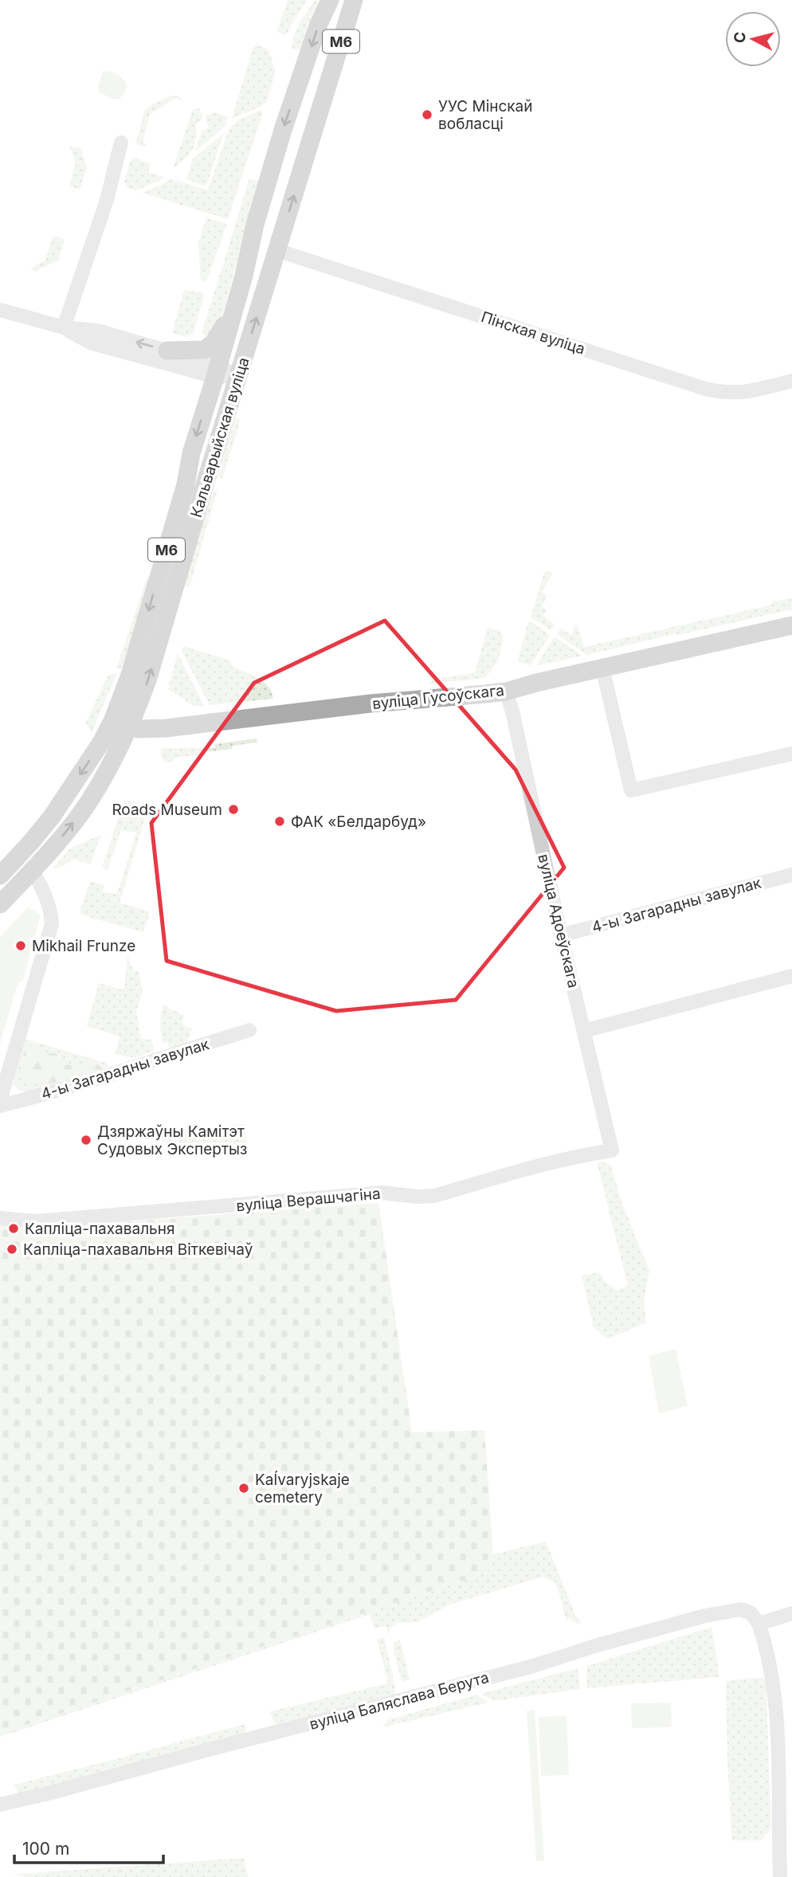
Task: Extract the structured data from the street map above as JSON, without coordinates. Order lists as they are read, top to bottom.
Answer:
{
  "streets": {
    "main road": ["М6", "Кальварыйская вуліца", "вуліца Гусоўскага"],
    "street": [
      "Пінская вуліца",
      "4-ы Загарадны завулак",
      "вуліца Адоеўскага",
      "вуліца Верашчагіна",
      "вуліца Баляслава Берута"
    ]
  },
  "crossings": [
    ["Пінская вуліца", "Кальварыйская вуліца"],
    ["Кальварыйская вуліца", "вуліца Гусоўскага"],
    ["вуліца Гусоўскага", "вуліца Адоеўскага"],
    ["4-ы Загарадны завулак", "вуліца Адоеўскага"],
    ["вуліца Адоеўскага", "вуліца Верашчагіна"]
  ],
  "places": [
    "УУС Мінскай вобласці",
    "Roads Museum",
    "ФАК «Белдарбуд»",
    "Mikhail Frunze",
    "Дзяржаўны Камітэт Судовых Экспертыз",
    "Капліца-пахавальня",
    "Капліца-пахавальня Віткевічаў",
    "Kaĺvaryjskaje cemetery"
  ],
  "scale_bar": "100 m",
  "north": "left"
}
